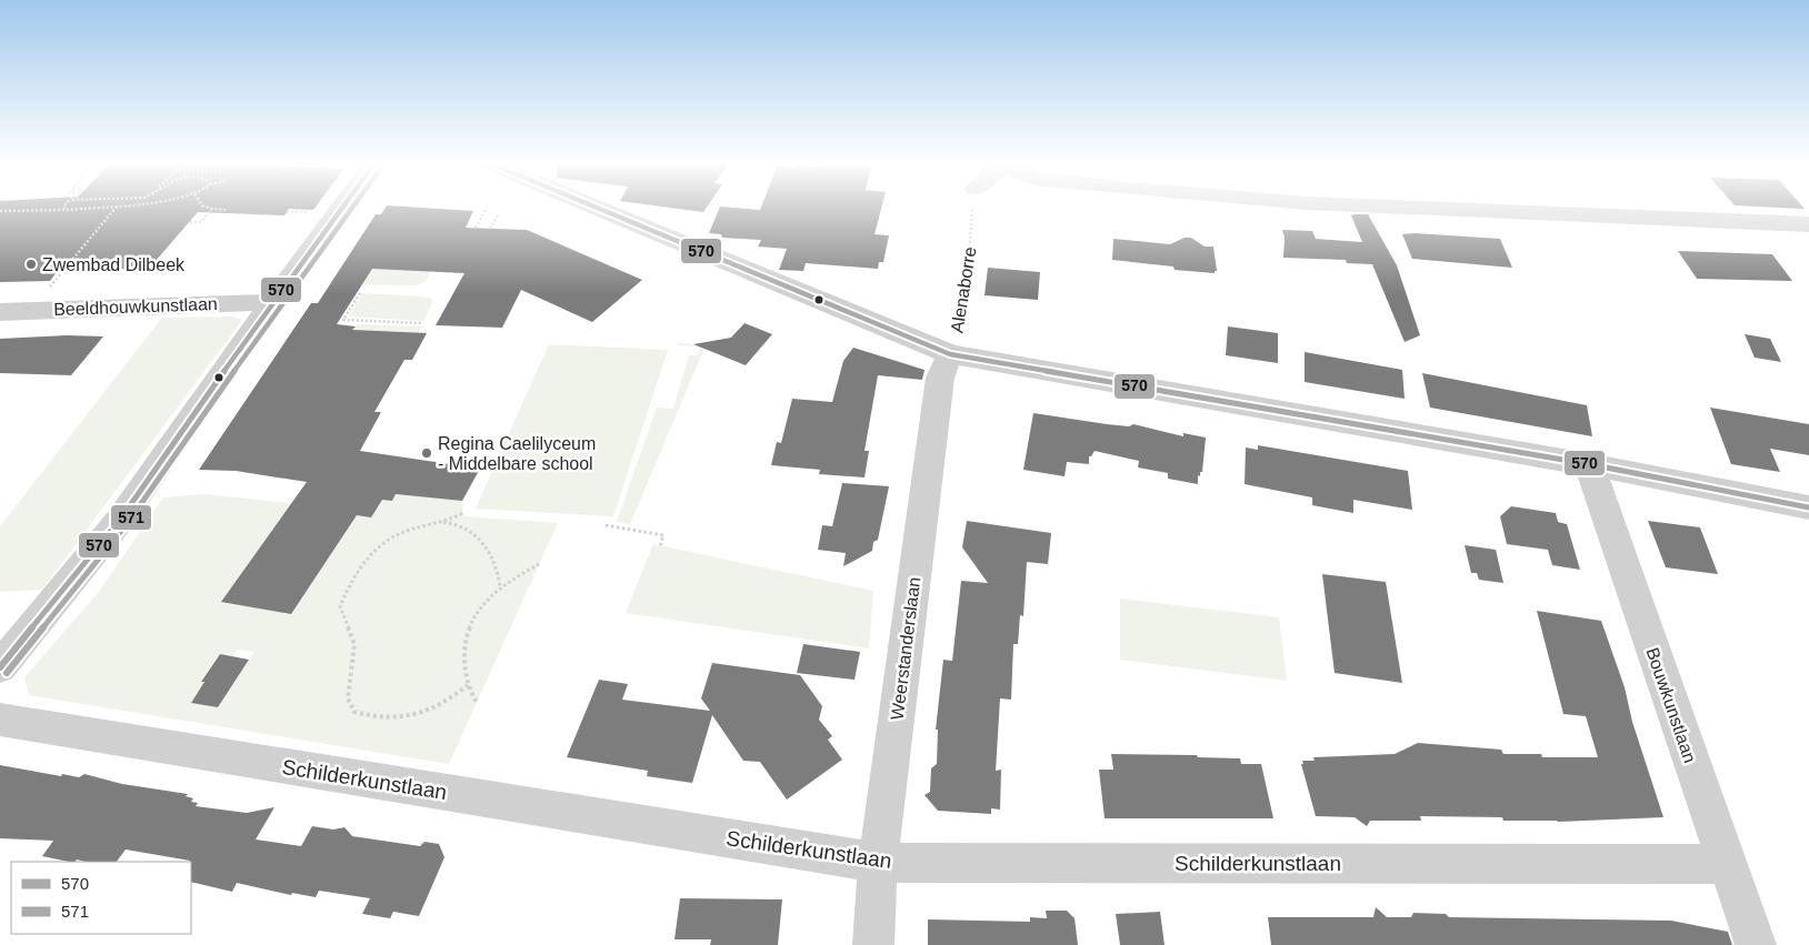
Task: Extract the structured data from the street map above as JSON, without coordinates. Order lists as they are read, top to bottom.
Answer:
{
  "streets": {
    "street": [
      "Beeldhouwkunstlaan",
      "Weerstanderslaan",
      "Bouwkunstlaan",
      "Schilderkunstlaan"
    ],
    "path": ["Alenaborre"]
  },
  "crossings": [
    ["Alenaborre", "Weerstanderslaan"],
    ["Weerstanderslaan", "Schilderkunstlaan"],
    ["Bouwkunstlaan", "Schilderkunstlaan"]
  ],
  "places": ["Zwembad Dilbeek", "Regina Caelilyceum - Middelbare school"],
  "lines": ["transit line 570", "transit line 571"],
  "legend": ["570", "571"]
}
